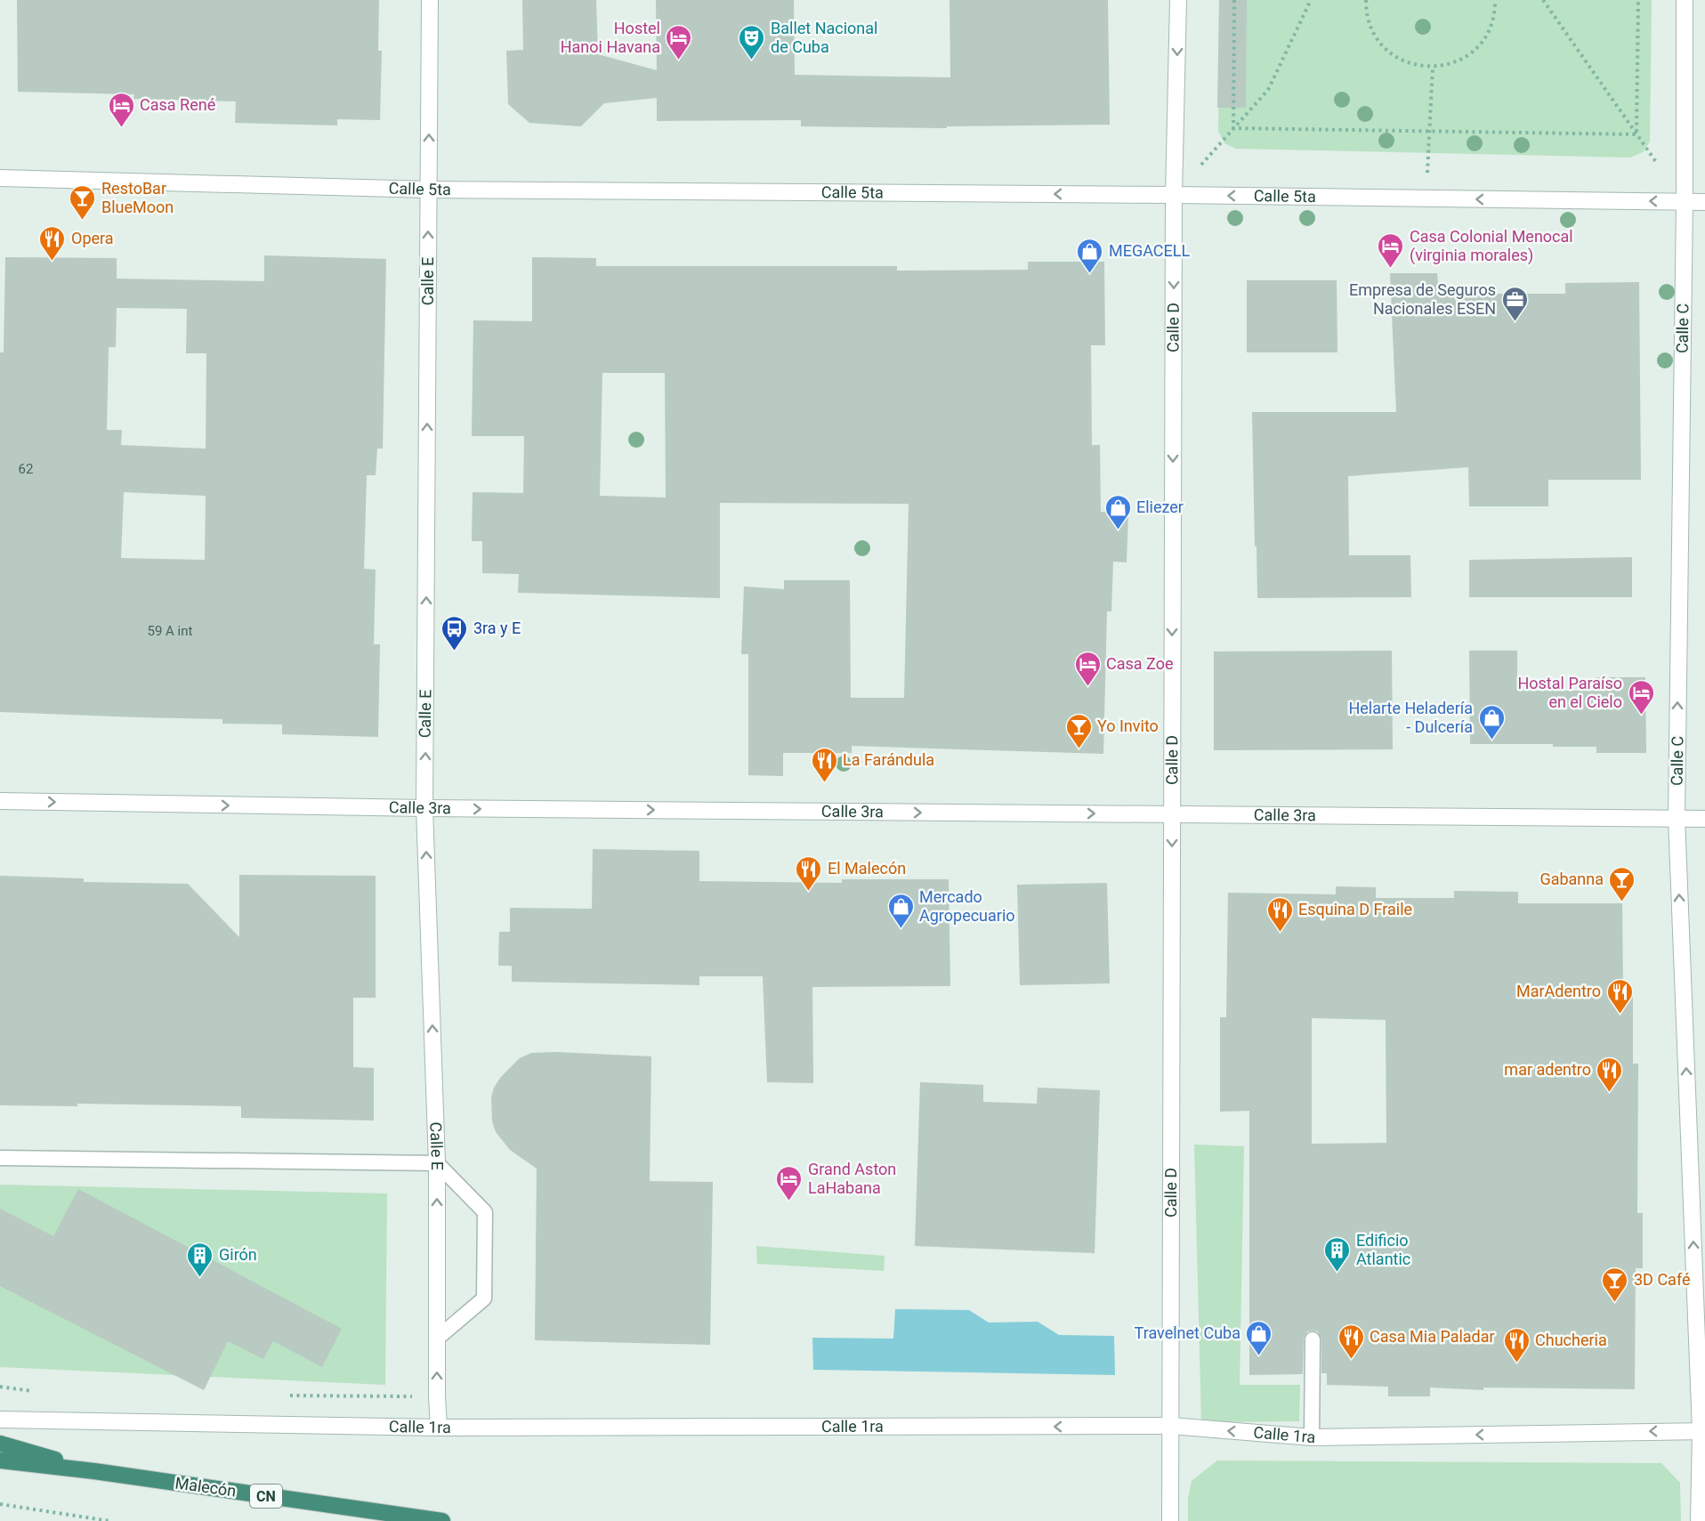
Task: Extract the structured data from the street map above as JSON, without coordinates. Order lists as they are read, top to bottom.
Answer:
{
  "streets": {
    "highway": ["Malecón", "CN"],
    "street": [
      "Calle 5ta",
      "Calle E",
      "Calle D",
      "Calle C",
      "Calle 3ra",
      "Calle 1ra"
    ]
  },
  "crossings": [
    ["Calle 5ta", "Calle E"],
    ["Calle 5ta", "Calle D"],
    ["Calle 5ta", "Calle C"],
    ["Calle E", "Calle 3ra"],
    ["Calle E", "Calle 1ra"],
    ["Calle D", "Calle 3ra"],
    ["Calle D", "Calle 1ra"],
    ["Calle C", "Calle 3ra"],
    ["Calle C", "Calle 1ra"]
  ],
  "one_way": [
    "Calle 5ta",
    "Calle E",
    "Calle D",
    "Calle C",
    "Calle 3ra",
    "Calle 1ra"
  ],
  "places": {
    "hotel": [
      "Hostel Hanoi Havana",
      "Casa René",
      "Casa Colonial Menocal (virginia morales)",
      "Casa Zoe",
      "Hostal Paraíso en el Cielo",
      "Grand Aston LaHabana"
    ],
    "theatre": ["Ballet Nacional de Cuba"],
    "bar": [
      "RestoBar BlueMoon",
      "Yo Invito",
      "Gabanna",
      "3D Café"
    ],
    "restaurant": [
      "Opera",
      "La Farándula",
      "El Malecón",
      "Esquina D Fraile",
      "MarAdentro",
      "mar adentro",
      "Casa Mia Paladar",
      "Chucheria"
    ],
    "shop": [
      "MEGACELL",
      "Eliezer",
      "Helarte Heladería - Dulcería",
      "Mercado Agropecuario",
      "Travelnet Cuba"
    ],
    "office": ["Empresa de Seguros Nacionales ESEN"],
    "bus stop": ["3ra y E"],
    "building": ["Edificio Atlantic", "Girón"]
  },
  "house_numbers": ["62", "59 A int"]
}
